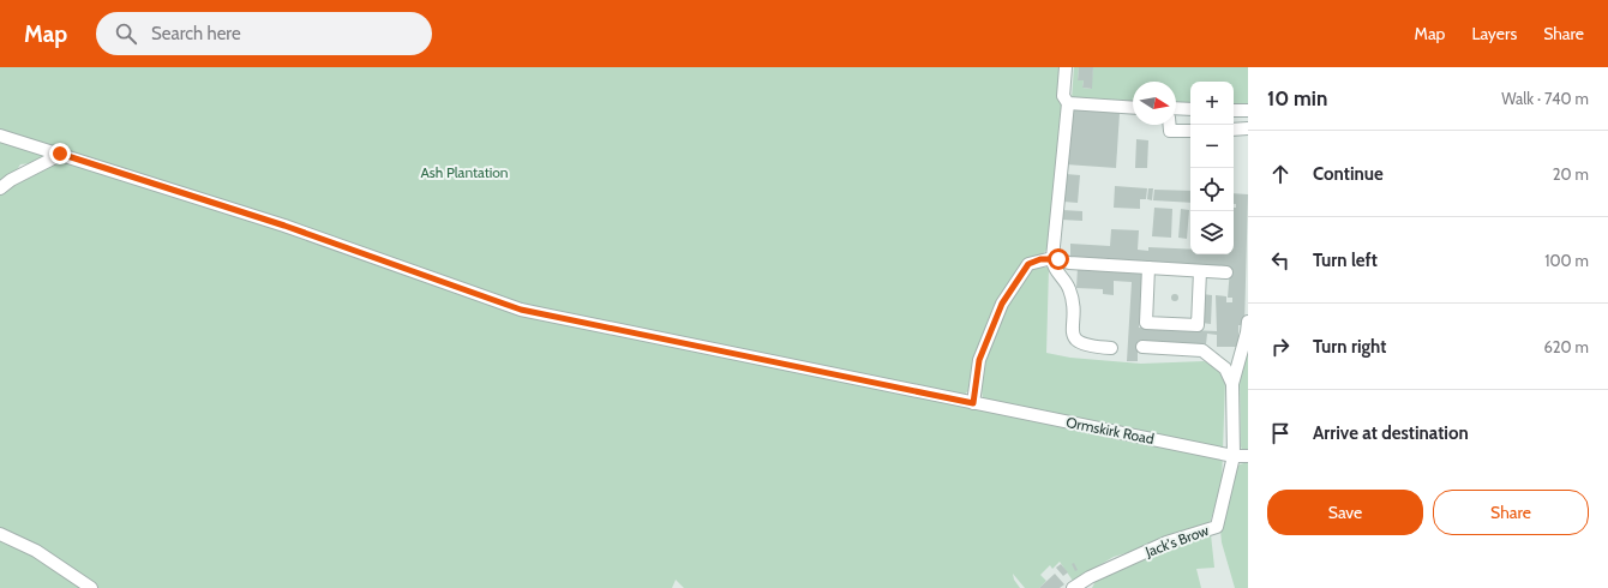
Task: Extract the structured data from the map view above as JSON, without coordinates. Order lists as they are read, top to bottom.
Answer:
{
  "streets": {
    "street": ["Ormskirk Road", "Jack's Brow"]
  },
  "crossings": [
    ["Ormskirk Road", "Jack's Brow"]
  ],
  "parks": ["Ash Plantation"],
  "north": "right",
  "page": {
    "header": "Map",
    "search": "Search here",
    "nav": ["Map", "Layers", "Share"],
    "heading": ["10 min", "Walk · 740 m"],
    "map_buttons": ["+", "−"],
    "list": [
      ["Continue", "20 m"],
      ["Turn left", "100 m"],
      ["Turn right", "620 m"],
      "Arrive at destination"
    ],
    "buttons": ["Save", "Share"]
  }
}
